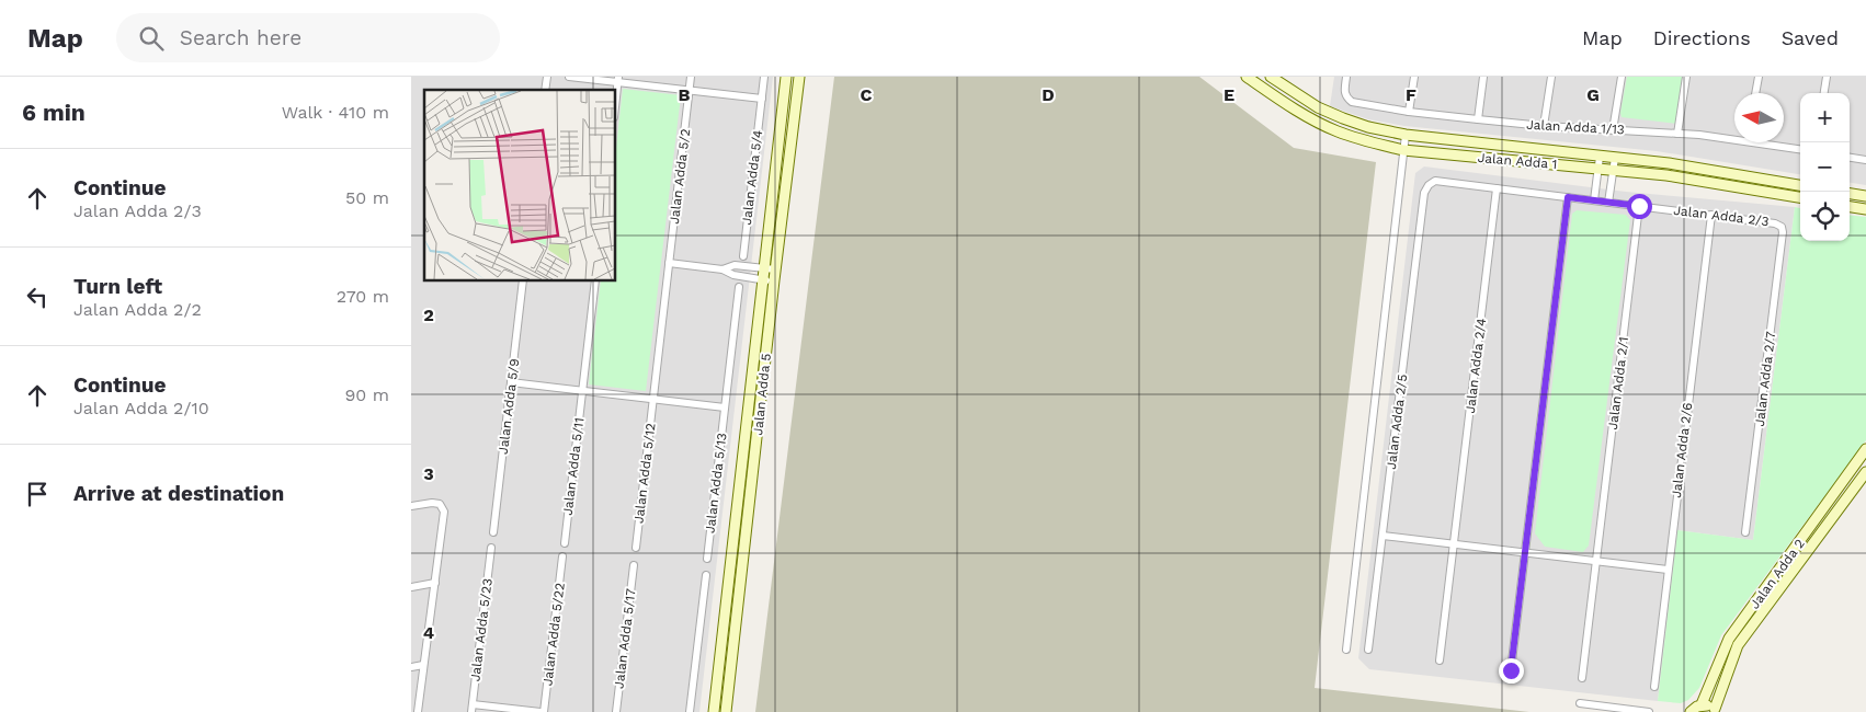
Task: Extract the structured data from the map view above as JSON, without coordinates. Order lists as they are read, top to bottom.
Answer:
{
  "streets": {
    "street": [
      "Jalan Adda 1/13",
      "Jalan Adda 1",
      "Jalan Adda 5/2",
      "Jalan Adda 5/4",
      "Jalan Adda 2/3",
      "Jalan Adda 2/4",
      "Jalan Adda 2/7",
      "Jalan Adda 2/1",
      "Jalan Adda 5",
      "Jalan Adda 5/9",
      "Jalan Adda 2/5",
      "Jalan Adda 2/6",
      "Jalan Adda 5/11",
      "Jalan Adda 5/12",
      "Jalan Adda 5/13",
      "Jalan Adda 2",
      "Jalan Adda 5/23",
      "Jalan Adda 5/22",
      "Jalan Adda 5/17"
    ]
  },
  "crossings": [
    ["Jalan Adda 5/2", "Jalan Adda 5/12"],
    ["Jalan Adda 2/3", "Jalan Adda 2/7"],
    ["Jalan Adda 2/3", "Jalan Adda 2/1"],
    ["Jalan Adda 2/3", "Jalan Adda 2/6"],
    ["Jalan Adda 2/4", "Jalan Adda 2/5"]
  ],
  "north": "left",
  "page": {
    "header": "Map",
    "search": "Search here",
    "nav": ["Map", "Directions", "Saved"],
    "heading": ["6 min", "Walk · 410 m"],
    "map_buttons": ["+", "−"],
    "list": [
      ["Continue", "Jalan Adda 2/3", "50 m"],
      ["Turn left", "Jalan Adda 2/2", "270 m"],
      ["Continue", "Jalan Adda 2/10", "90 m"],
      "Arrive at destination"
    ]
  },
  "grid": {
    "columns": [
      "B",
      "C",
      "D",
      "E",
      "F",
      "G"
    ],
    "rows": ["2", "3", "4"]
  }
}
